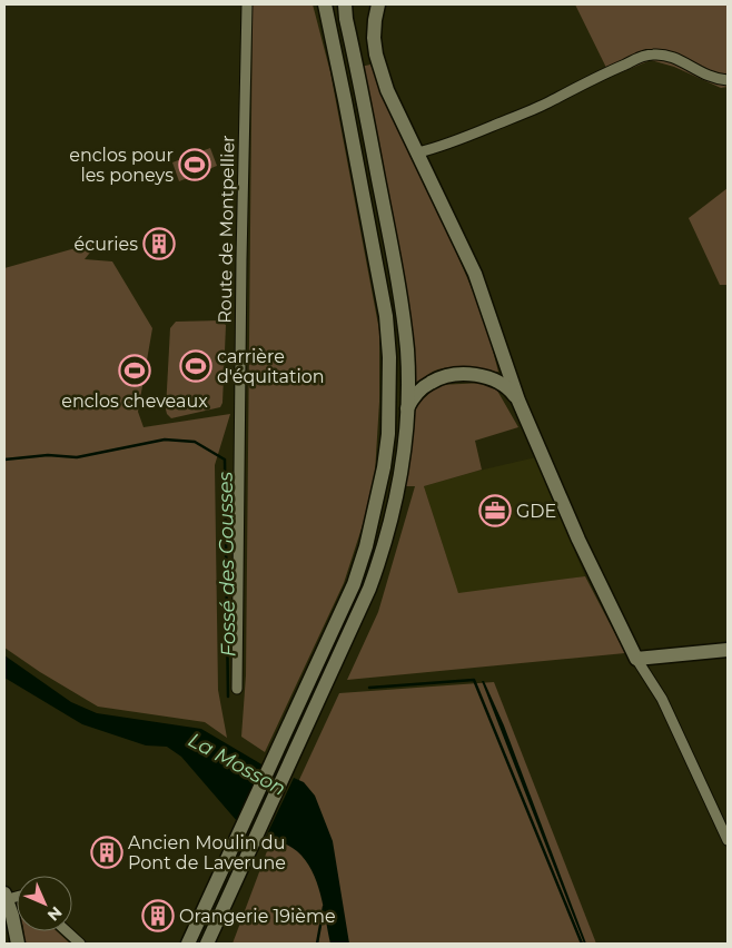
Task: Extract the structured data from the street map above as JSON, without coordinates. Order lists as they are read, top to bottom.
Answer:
{
  "streets": {
    "street": ["Route de Montpellier"]
  },
  "water": ["Fossé des Gousses", "La Mosson"],
  "places": {
    "sports": ["enclos pour les poneys", "carrière d'équitation", "enclos cheveaux"],
    "building": ["écuries", "Ancien Moulin du Pont de Laverune", "Orangerie 19ième"],
    "office": ["GDE"]
  },
  "north": "bottom right"
}
